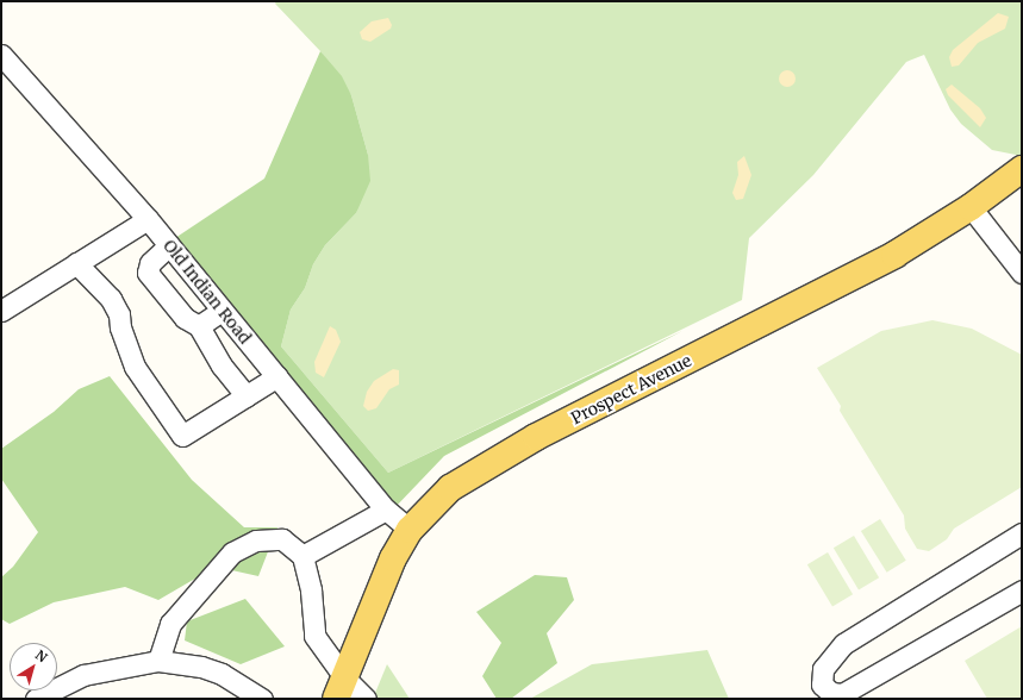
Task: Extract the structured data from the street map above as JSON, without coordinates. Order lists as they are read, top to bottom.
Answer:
{
  "streets": {
    "main road": ["Prospect Avenue"],
    "street": ["Old Indian Road"]
  },
  "crossings": [
    ["Old Indian Road", "Prospect Avenue"]
  ],
  "north": "top right"
}
